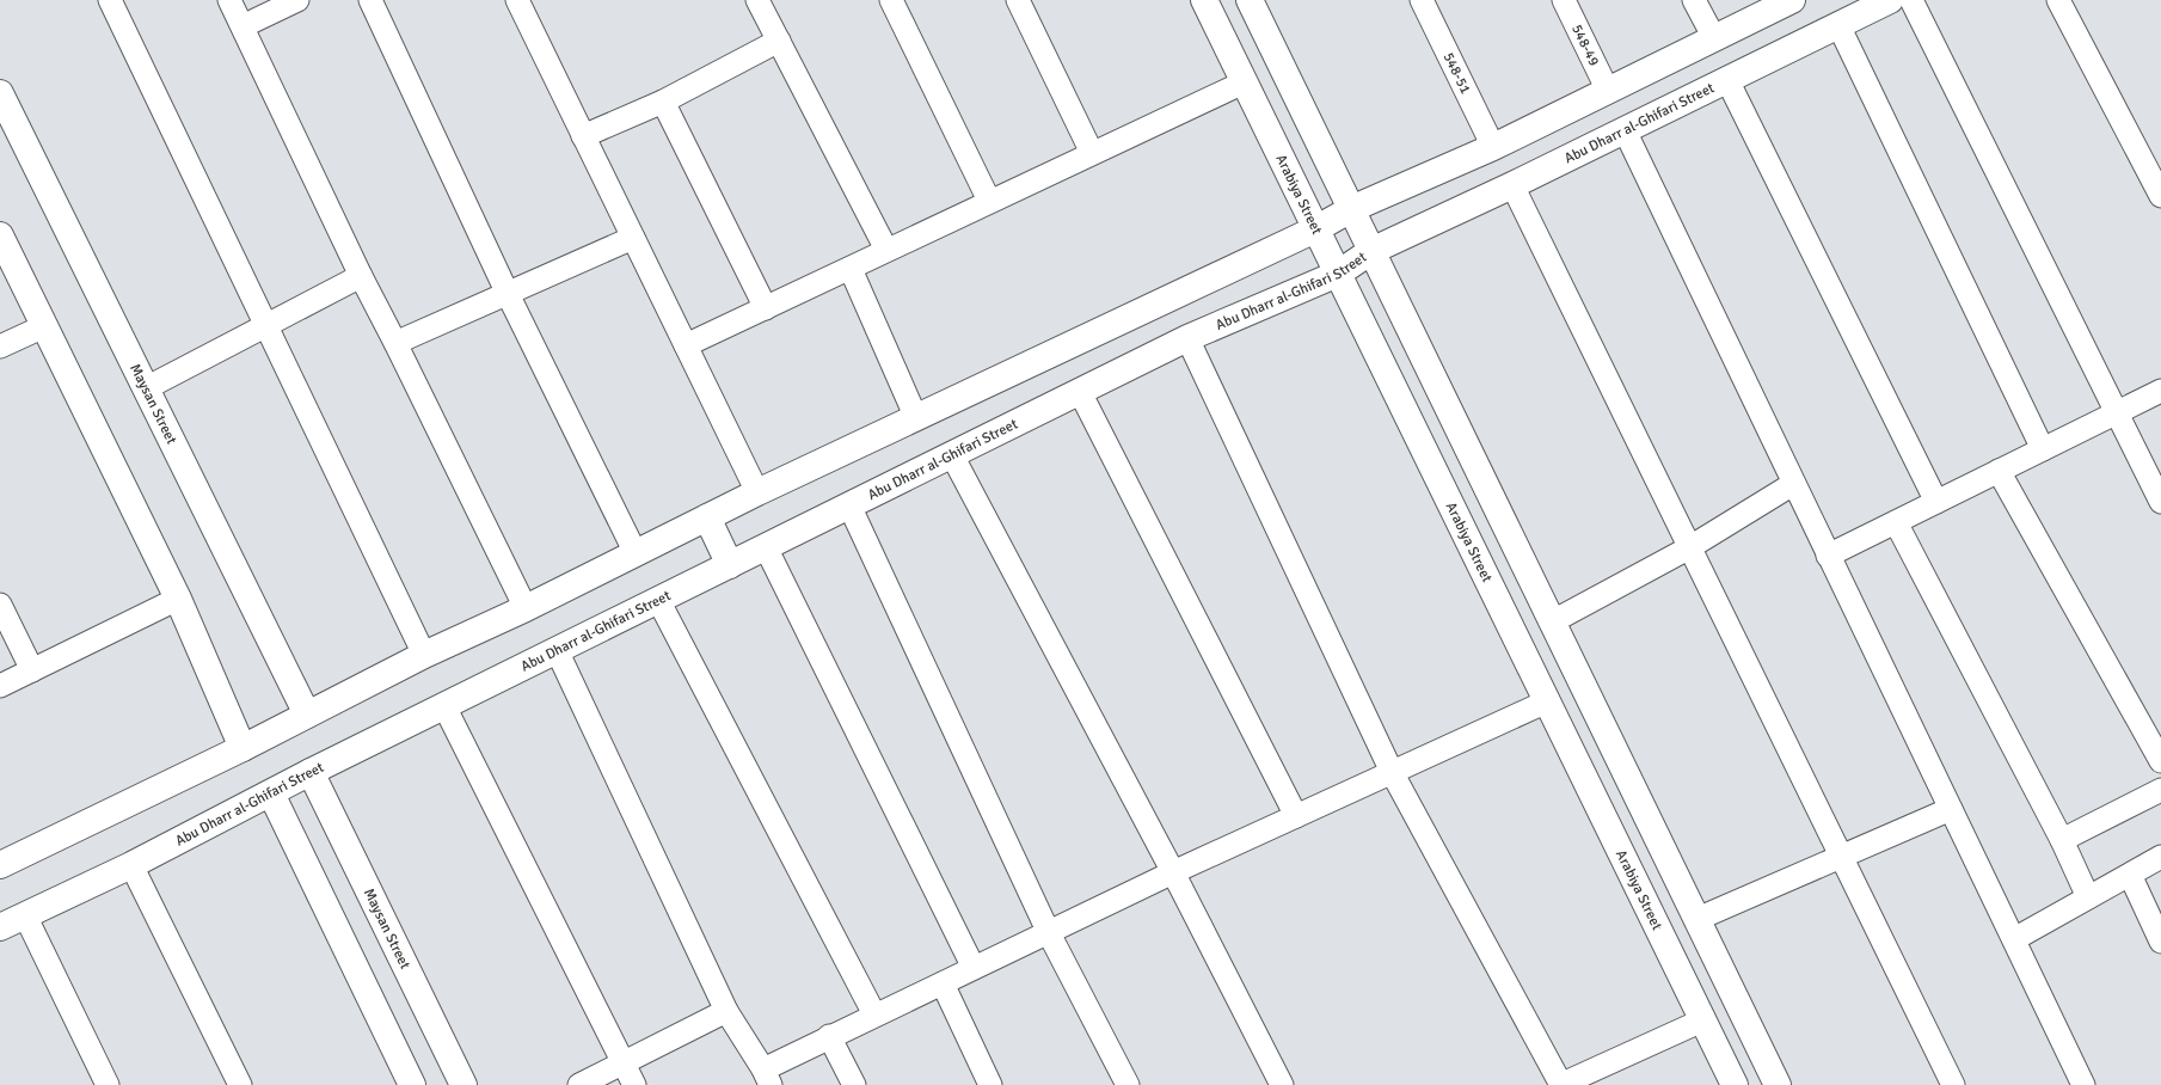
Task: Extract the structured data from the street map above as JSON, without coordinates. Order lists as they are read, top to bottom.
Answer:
{
  "streets": {
    "main road": ["Abu Dharr al-Ghifari Street", "Arabiya Street", "Maysan Street"],
    "street": ["548-49", "548-51"]
  },
  "crossings": [
    ["Abu Dharr al-Ghifari Street", "Arabiya Street"],
    ["Abu Dharr al-Ghifari Street", "Maysan Street"]
  ]
}
